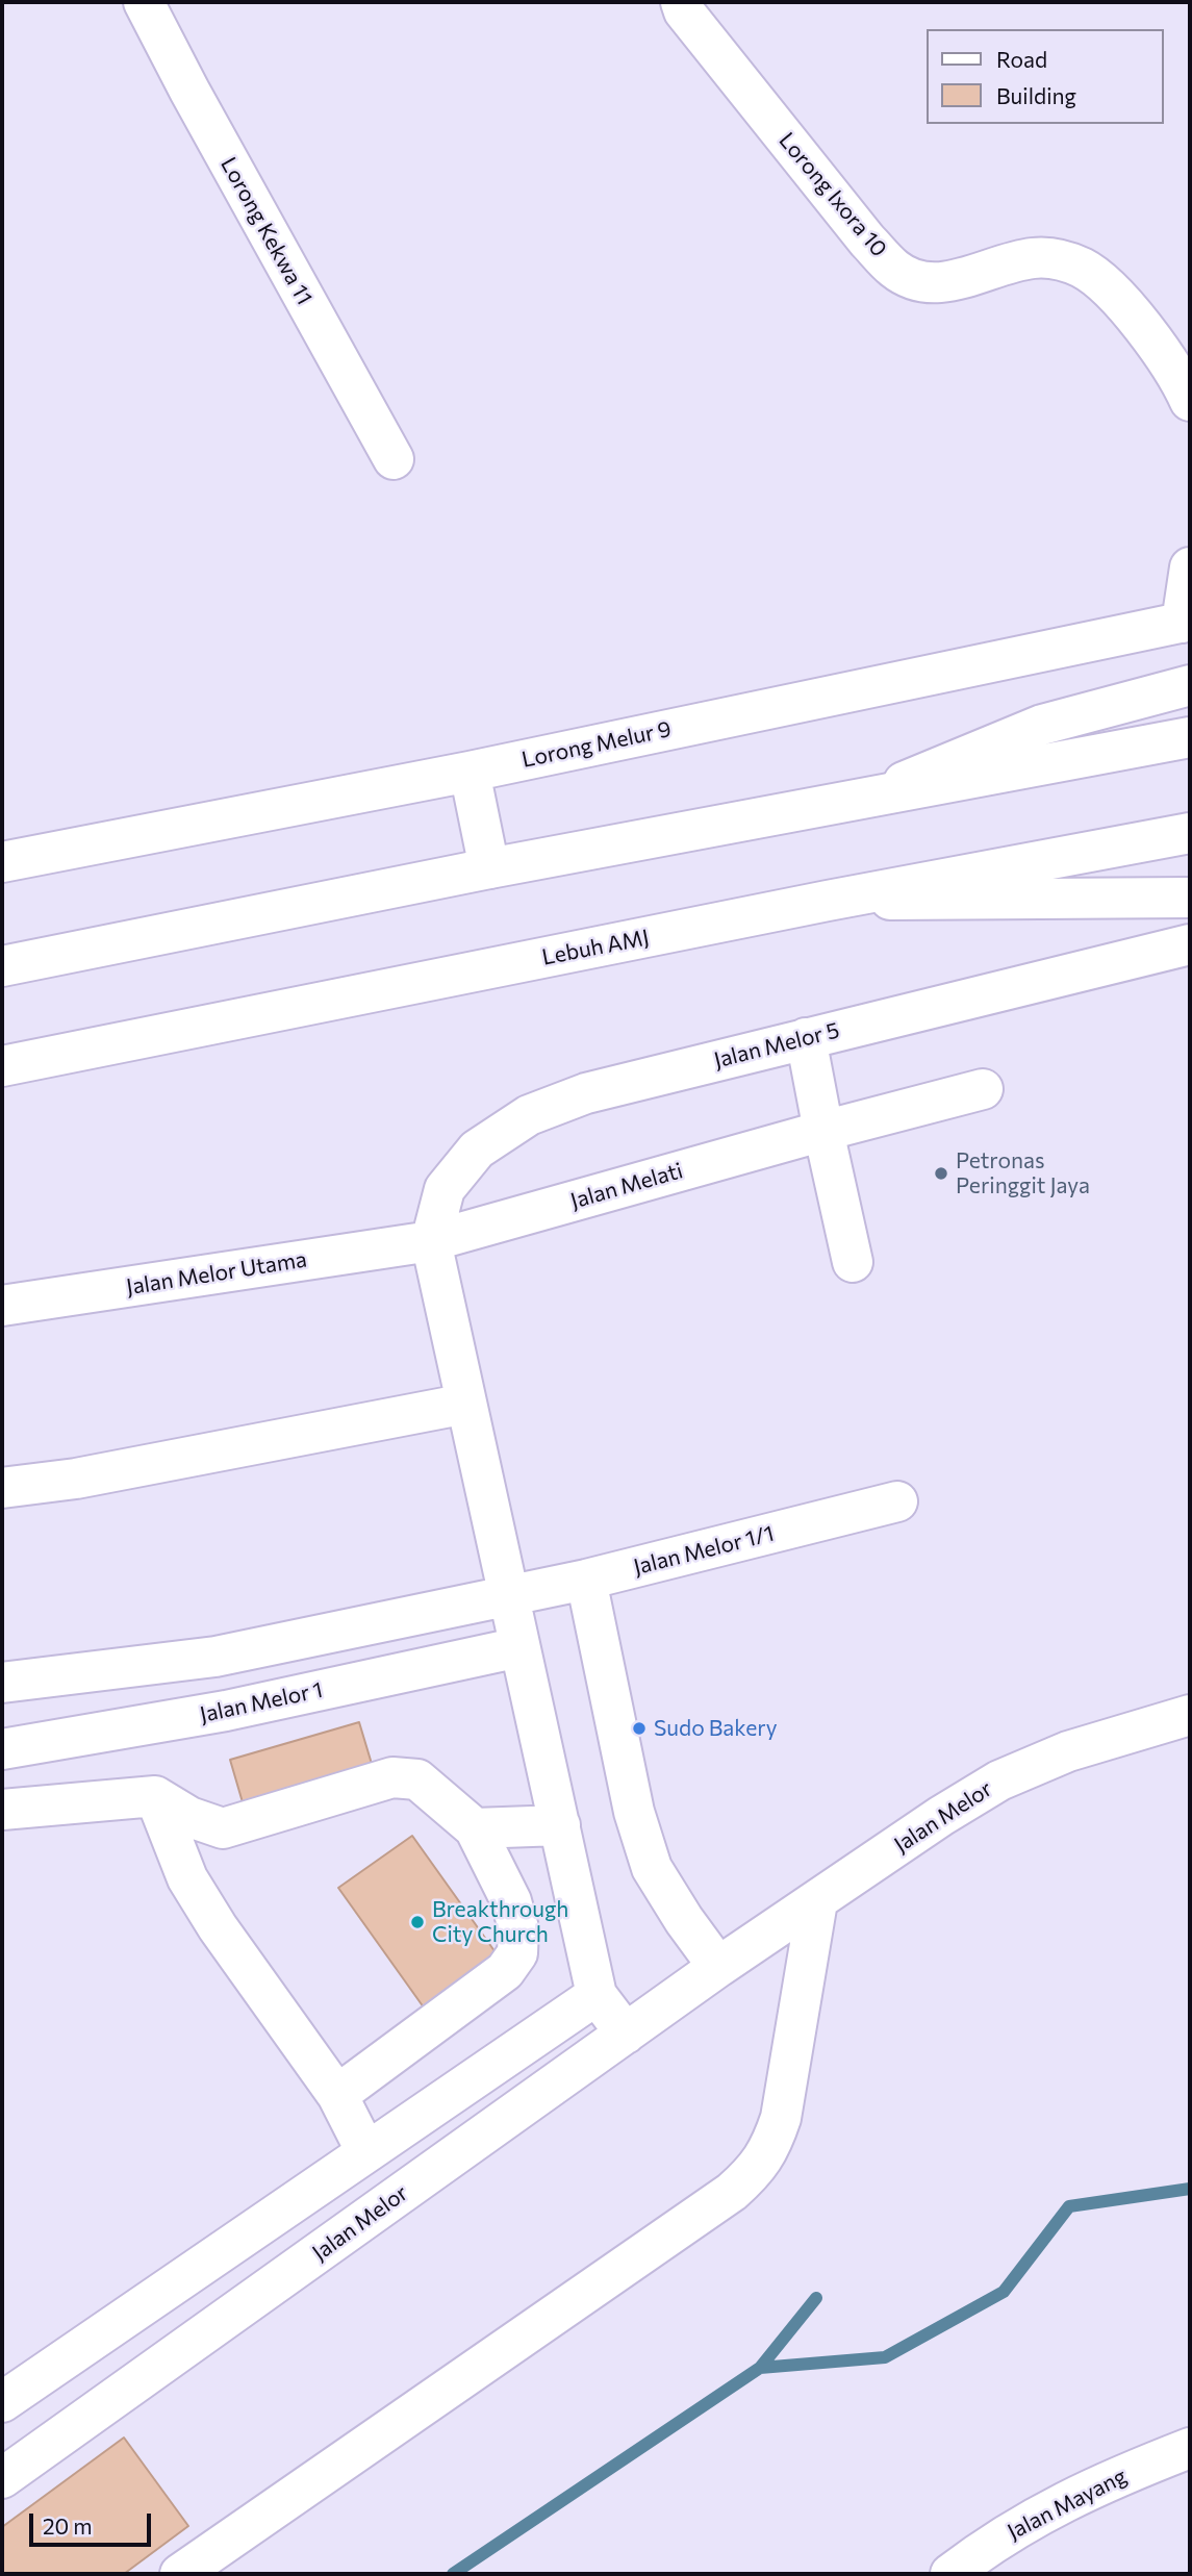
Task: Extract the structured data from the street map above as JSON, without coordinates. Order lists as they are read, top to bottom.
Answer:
{
  "streets": {
    "main road": [
      "Lorong Ixora 10",
      "Lorong Kekwa 11",
      "Lorong Melur 9",
      "Lebuh AMJ",
      "Jalan Melor 5",
      "Jalan Melati",
      "Jalan Melor Utama",
      "Jalan Melor 1/1",
      "Jalan Melor 1",
      "Jalan Melor",
      "Jalan Mayang"
    ]
  },
  "crossings": [
    ["Jalan Melor 5", "Jalan Melati"],
    ["Jalan Melor 5", "Jalan Melor Utama"],
    ["Jalan Melati", "Jalan Melor Utama"]
  ],
  "places": ["Petronas Peringgit Jaya", "Sudo Bakery", "Breakthrough City Church"],
  "legend": ["Road", "Building"],
  "scale_bar": "20 m"
}
